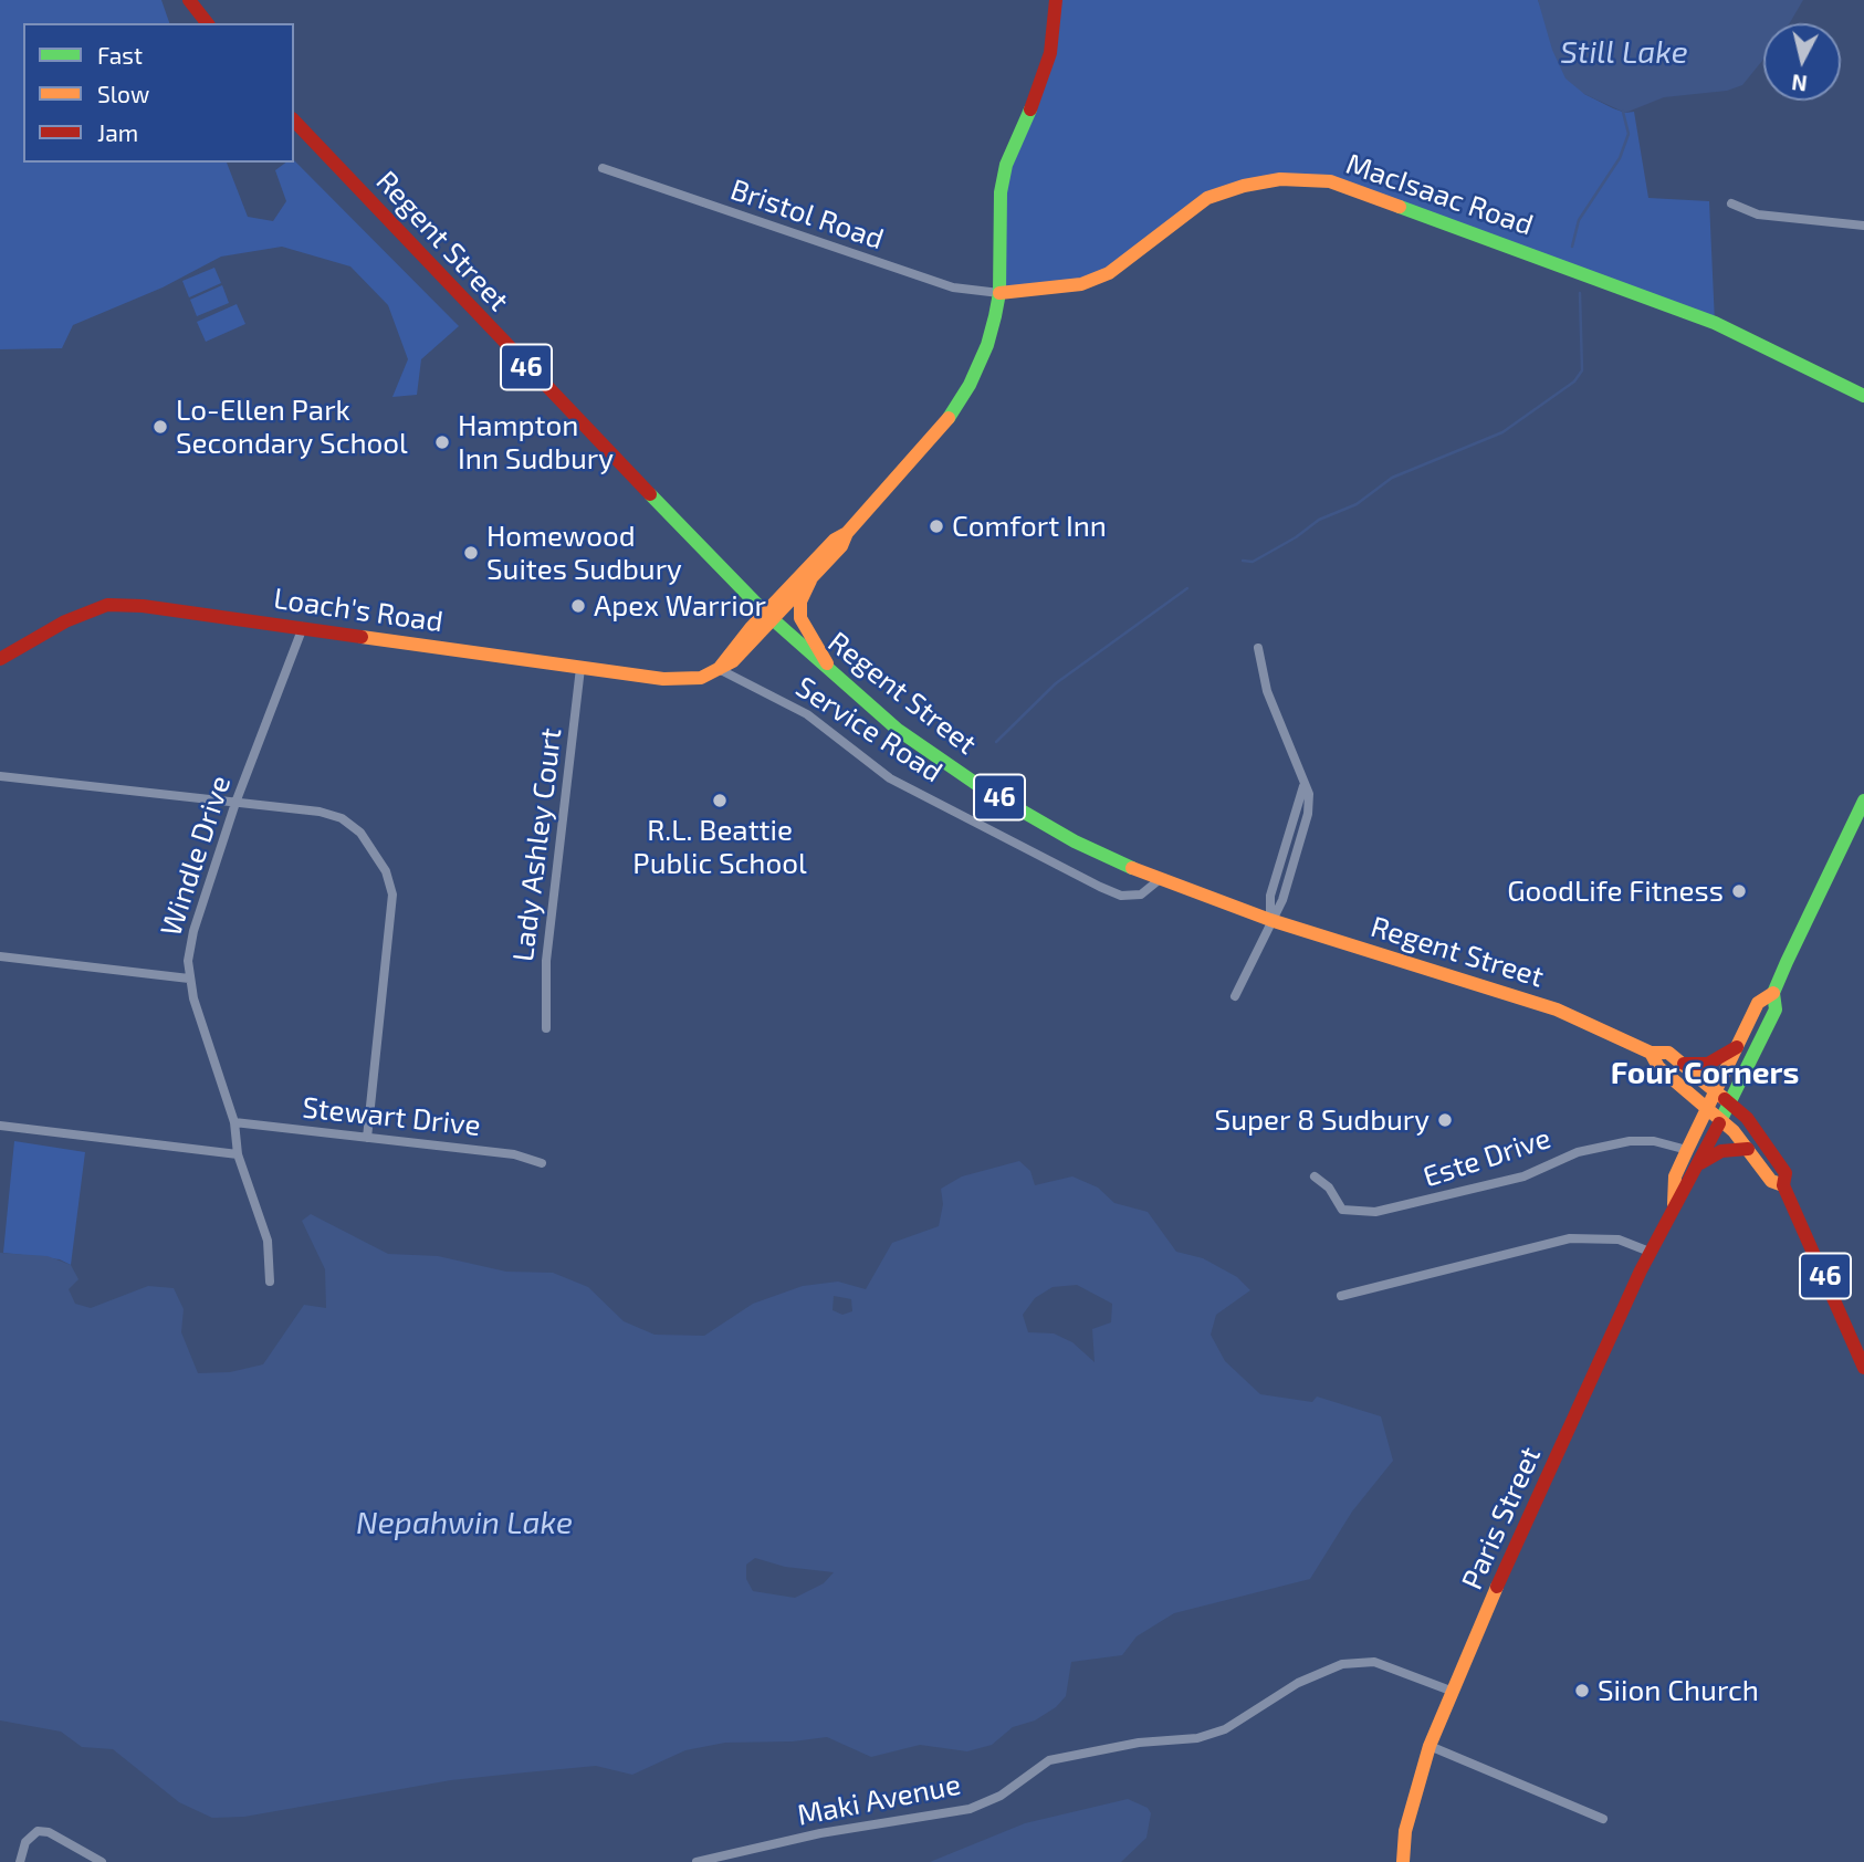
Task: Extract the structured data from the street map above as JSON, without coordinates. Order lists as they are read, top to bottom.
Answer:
{
  "streets": {
    "main road": [
      "MacIsaac Road",
      "Regent Street",
      "46",
      "Loach's Road",
      "Paris Street"
    ],
    "street": [
      "Bristol Road",
      "Service Road",
      "Lady Ashley Court",
      "Windle Drive",
      "Stewart Drive",
      "Este Drive",
      "Maki Avenue"
    ]
  },
  "crossings": [
    ["MacIsaac Road", "Bristol Road"],
    ["Regent Street", "Service Road"],
    ["Regent Street", "Paris Street"],
    ["Loach's Road", "Service Road"],
    ["Loach's Road", "Lady Ashley Court"],
    ["Loach's Road", "Windle Drive"],
    ["Windle Drive", "Stewart Drive"],
    ["Este Drive", "Paris Street"],
    ["Paris Street", "Maki Avenue"]
  ],
  "districts": ["Four Corners"],
  "water": ["Still Lake", "Nepahwin Lake"],
  "places": [
    "Lo-Ellen Park Secondary School",
    "Hampton Inn Sudbury",
    "Comfort Inn",
    "Homewood Suites Sudbury",
    "Apex Warrior",
    "R.L. Beattie Public School",
    "GoodLife Fitness",
    "Super 8 Sudbury",
    "Siion Church"
  ],
  "legend": ["Fast", "Slow", "Jam"],
  "north": "bottom"
}
